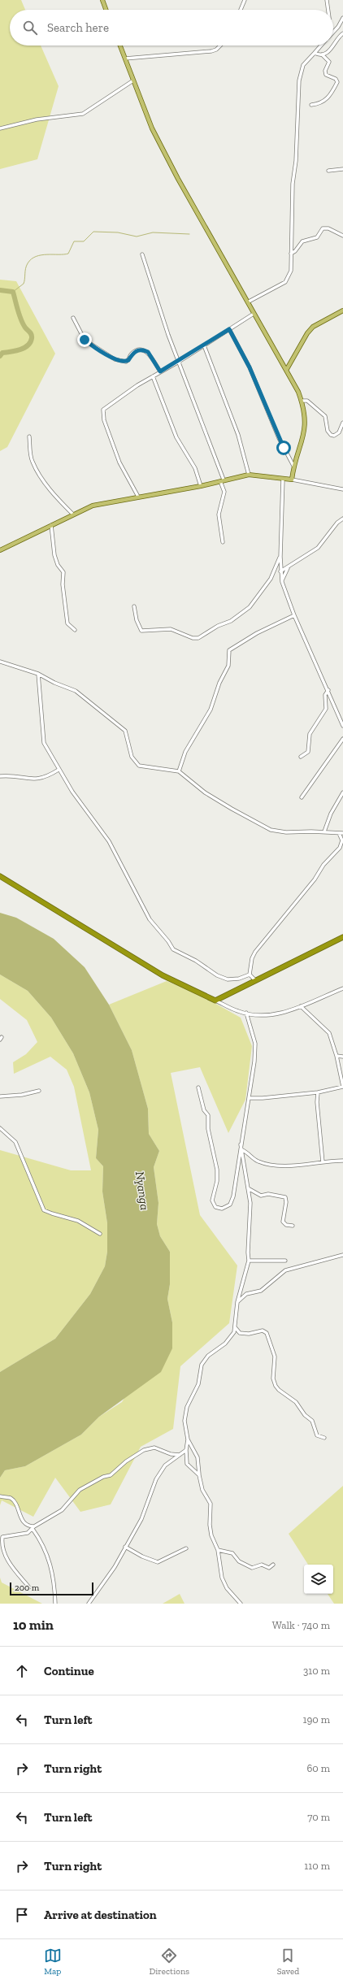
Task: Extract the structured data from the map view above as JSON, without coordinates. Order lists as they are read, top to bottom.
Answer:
{
  "water": ["Nyanga"],
  "scale_bar": "200 m",
  "page": {
    "search": "Search here",
    "scale": "200 m",
    "heading": ["10 min", "Walk · 740 m"],
    "list": [
      ["Continue", "310 m"],
      ["Turn left", "190 m"],
      ["Turn right", "60 m"],
      ["Turn left", "70 m"],
      ["Turn right", "110 m"],
      "Arrive at destination"
    ],
    "nav": ["Map", "Directions", "Saved"]
  }
}
